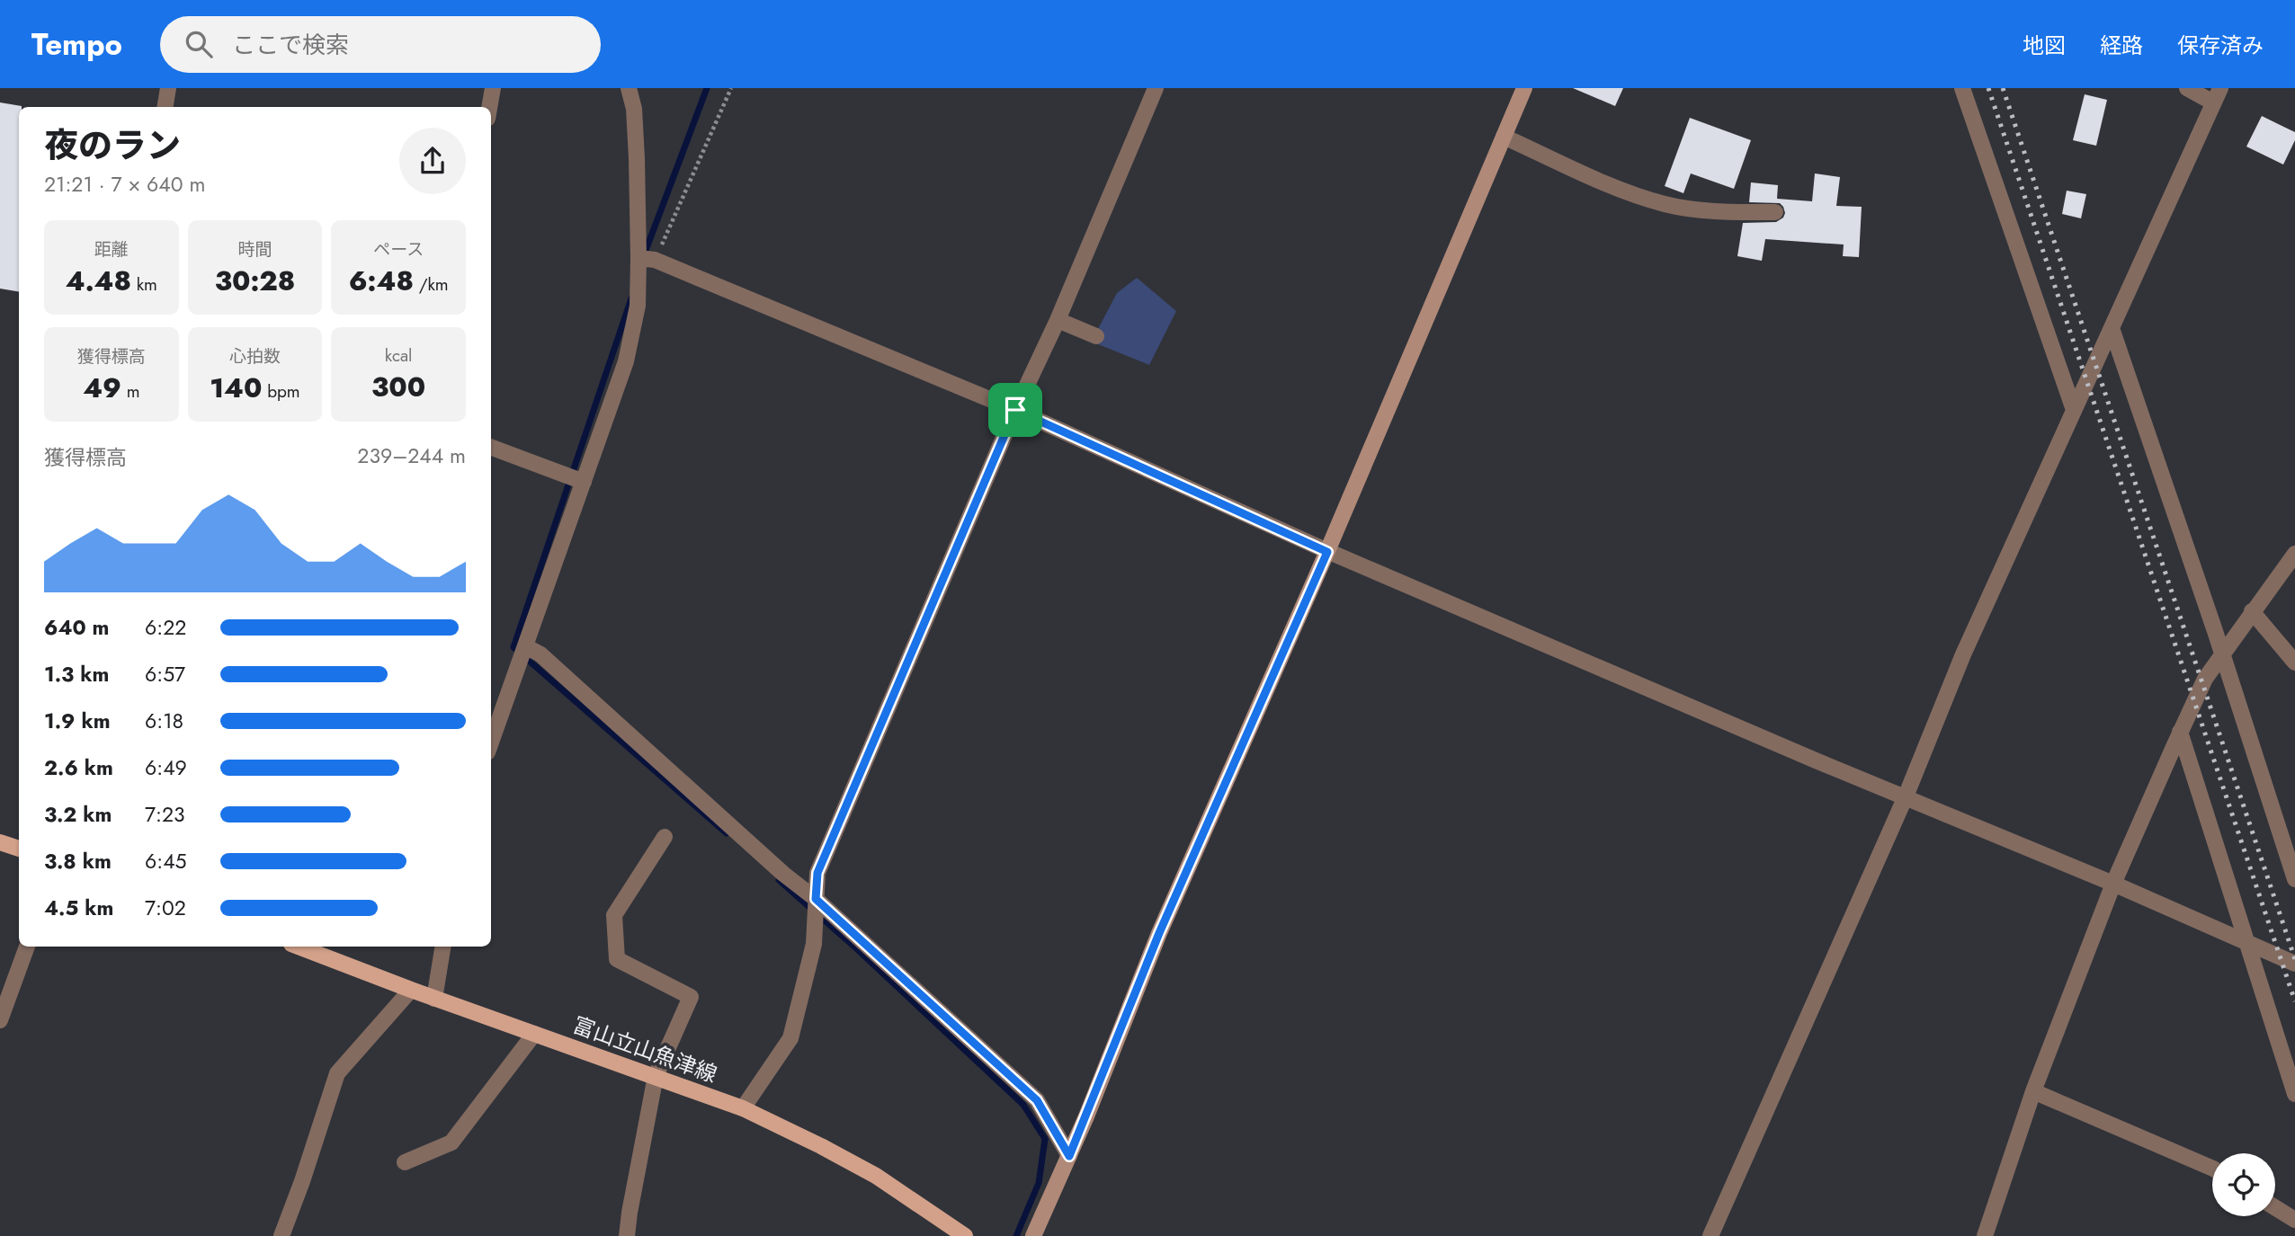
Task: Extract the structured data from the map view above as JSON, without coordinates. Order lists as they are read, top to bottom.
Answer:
{
  "streets": {
    "main road": ["富山立山魚津線"]
  },
  "page": {
    "header": "Tempo",
    "search": "ここで検索",
    "nav": ["地図", "経路", "保存済み"],
    "heading": ["夜のラン", "21:21 · 7 × 640 m"],
    "stats": [
      ["距離", "4.48 km"],
      ["時間", "30:28"],
      ["ペース", "6:48 /km"],
      ["獲得標高", "49 m"],
      ["心拍数", "140 bpm"],
      ["kcal", "300"]
    ],
    "chart": ["獲得標高", "239–244 m"],
    "list": [
      {
        "name": "640 m",
        "note": "6:22"
      },
      {
        "name": "1.3 km",
        "note": "6:57"
      },
      {
        "name": "1.9 km",
        "note": "6:18"
      },
      {
        "name": "2.6 km",
        "note": "6:49"
      },
      {
        "name": "3.2 km",
        "note": "7:23"
      },
      {
        "name": "3.8 km",
        "note": "6:45"
      },
      {
        "name": "4.5 km",
        "note": "7:02"
      }
    ]
  }
}
